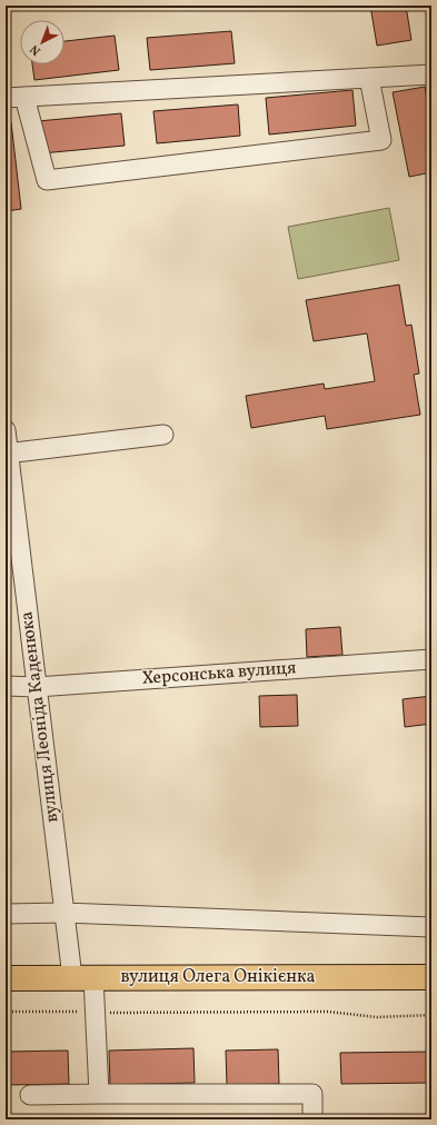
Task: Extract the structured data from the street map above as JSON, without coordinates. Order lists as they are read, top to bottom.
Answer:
{
  "streets": {
    "main road": ["вулиця Олега Онікієнка"],
    "street": ["Херсонська вулиця", "вулиця Леоніда Каденюка"]
  },
  "crossings": [
    ["Херсонська вулиця", "вулиця Леоніда Каденюка"],
    ["вулиця Леоніда Каденюка", "вулиця Олега Онікієнка"]
  ],
  "north": "bottom left"
}
